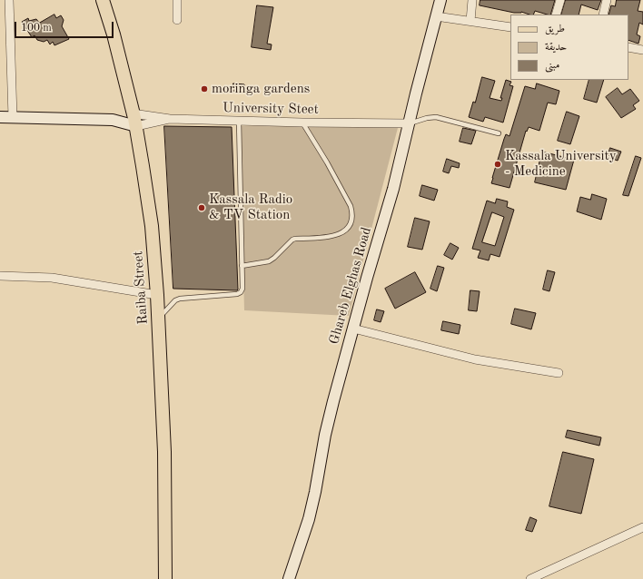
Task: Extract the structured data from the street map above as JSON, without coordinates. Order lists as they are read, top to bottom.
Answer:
{
  "streets": {
    "main road": ["Ghareb Elghas Road", "Raiba Street"],
    "street": ["University Steet"]
  },
  "crossings": [
    ["University Steet", "Ghareb Elghas Road"],
    ["University Steet", "Raiba Street"]
  ],
  "places": ["moringa gardens", "Kassala University - Medicine", "Kassala Radio & TV Station"],
  "legend": ["طريق", "حديقة", "مبنى"],
  "scale_bar": "100 m"
}
